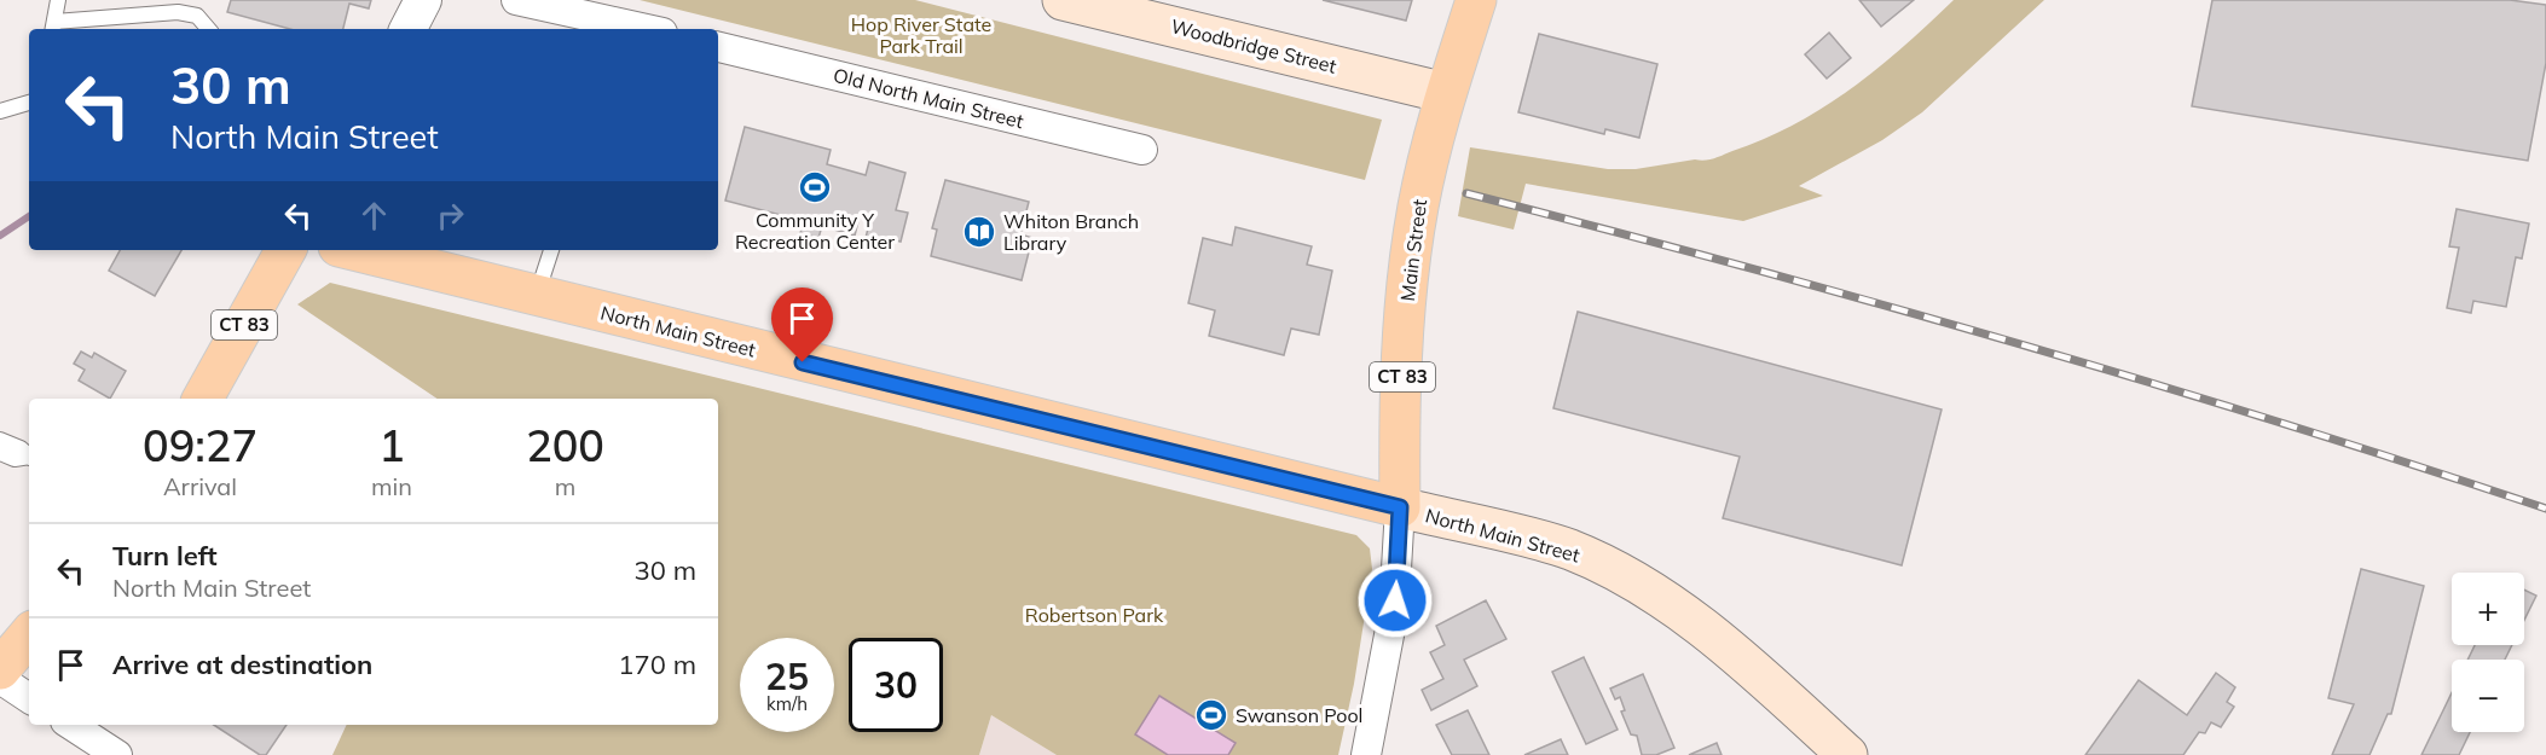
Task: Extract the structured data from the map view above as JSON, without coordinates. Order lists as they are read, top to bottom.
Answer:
{
  "streets": {
    "main road": [
      "Woodbridge Street",
      "Main Street",
      "CT 83",
      "North Main Street"
    ],
    "street": ["Old North Main Street"]
  },
  "crossings": [
    ["Woodbridge Street", "Main Street"],
    ["Main Street", "North Main Street"]
  ],
  "parks": ["Hop River State Park Trail", "Robertson Park"],
  "places": {
    "sports": ["Community Y Recreation Center", "Swanson Pool"],
    "library": ["Whiton Branch Library"]
  },
  "page": {
    "turn": ["30 m", "North Main Street"],
    "eta": [
      "09:27",
      "Arrival",
      "1",
      "min",
      "200",
      "m"
    ],
    "list": [
      {
        "name": "Turn left",
        "note": "North Main Street",
        "value": "30 m"
      },
      {
        "name": "Arrive at destination",
        "value": "170 m"
      }
    ],
    "map_buttons": ["+", "−"],
    "speed": "25 km/h",
    "limit": "30"
  }
}
